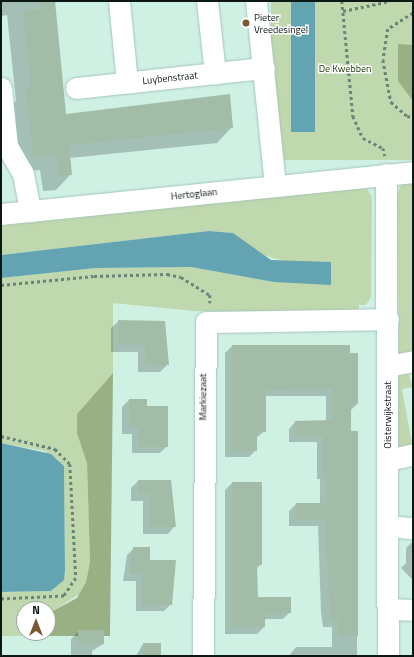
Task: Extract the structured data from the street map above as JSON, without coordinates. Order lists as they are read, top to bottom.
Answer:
{
  "streets": {
    "street": [
      "Luybenstraat",
      "Hertoglaan",
      "Markiezaat",
      "Oisterwijkstraat"
    ]
  },
  "crossings": [
    ["Hertoglaan", "Oisterwijkstraat"]
  ],
  "parks": ["De Kwebben"],
  "places": ["Pieter Vreedesingel"],
  "north": "top"
}
